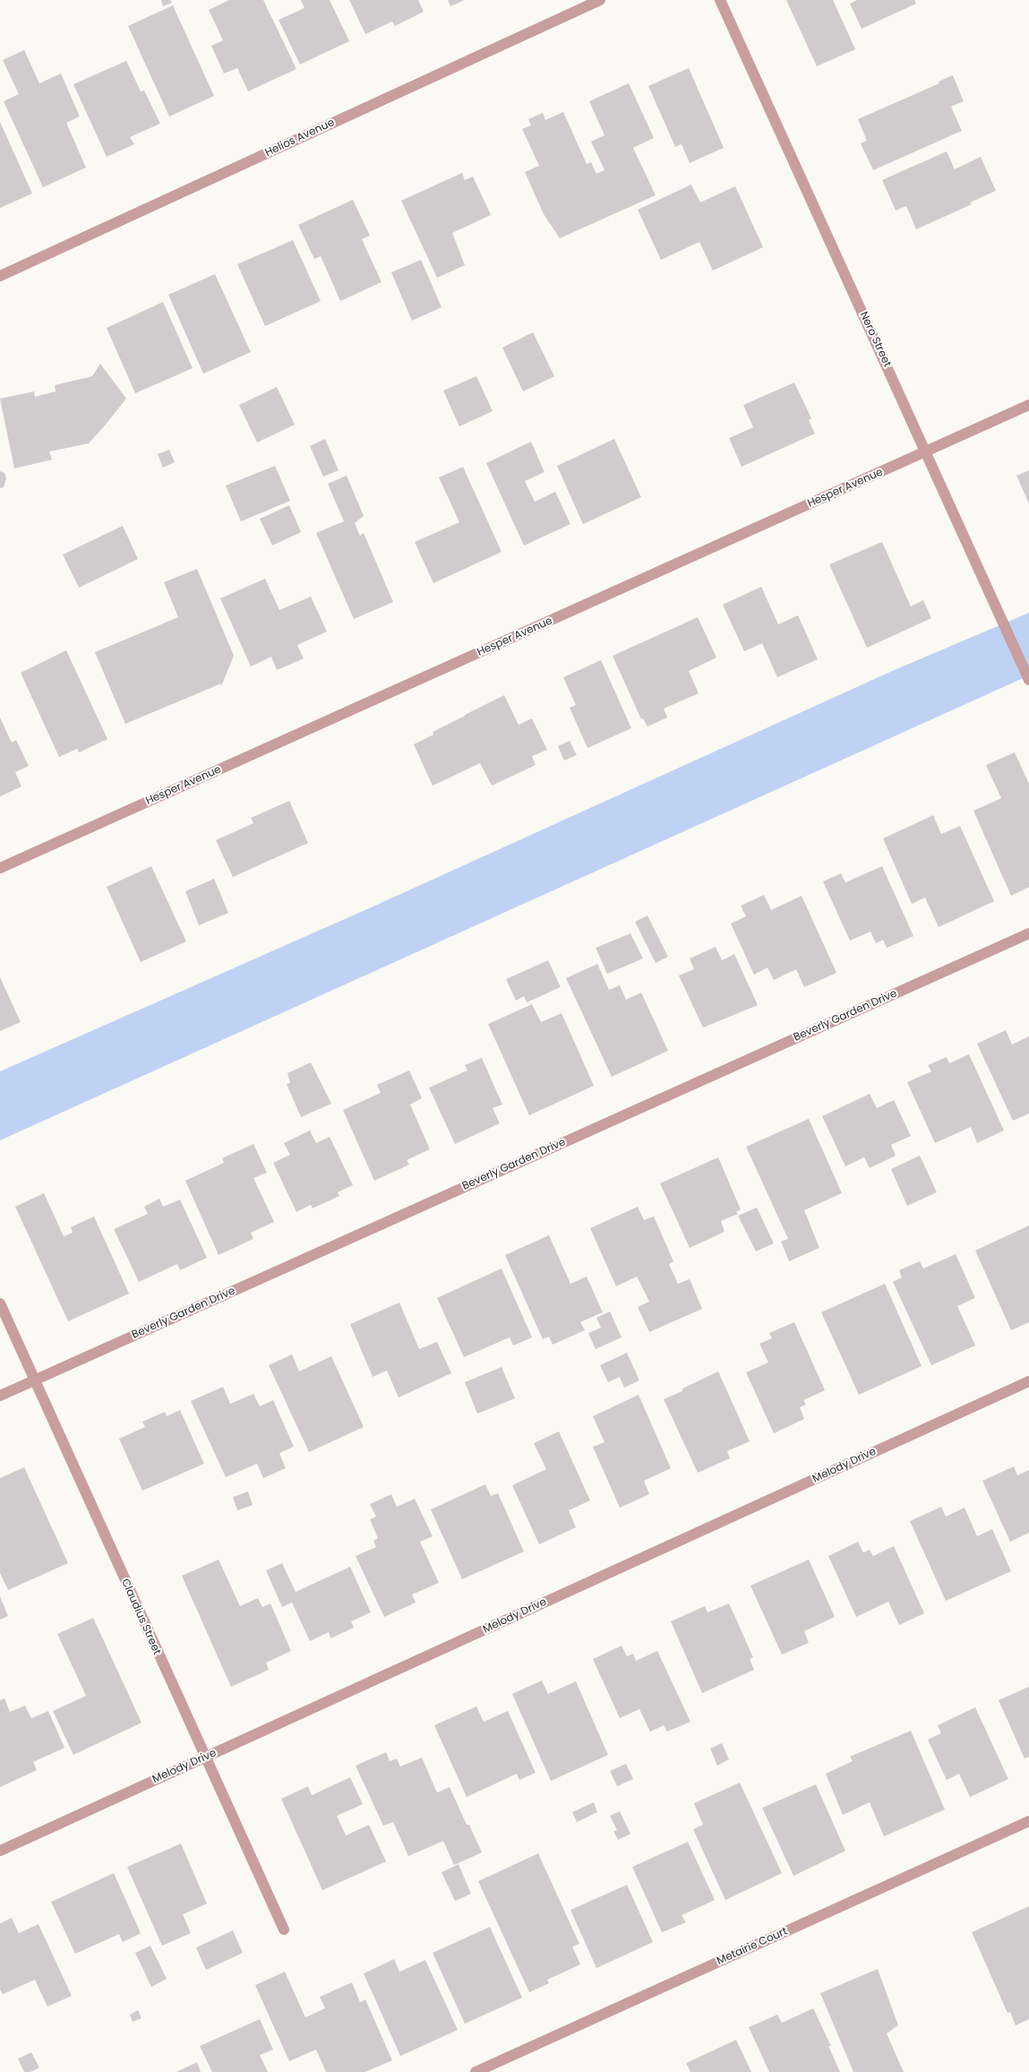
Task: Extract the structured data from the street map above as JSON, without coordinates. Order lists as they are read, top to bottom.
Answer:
{
  "streets": {
    "street": [
      "Helios Avenue",
      "Nero Street",
      "Hesper Avenue",
      "Beverly Garden Drive",
      "Melody Drive",
      "Claudius Street",
      "Metairie Court"
    ]
  },
  "crossings": [
    ["Nero Street", "Hesper Avenue"],
    ["Beverly Garden Drive", "Claudius Street"],
    ["Melody Drive", "Claudius Street"]
  ]
}
